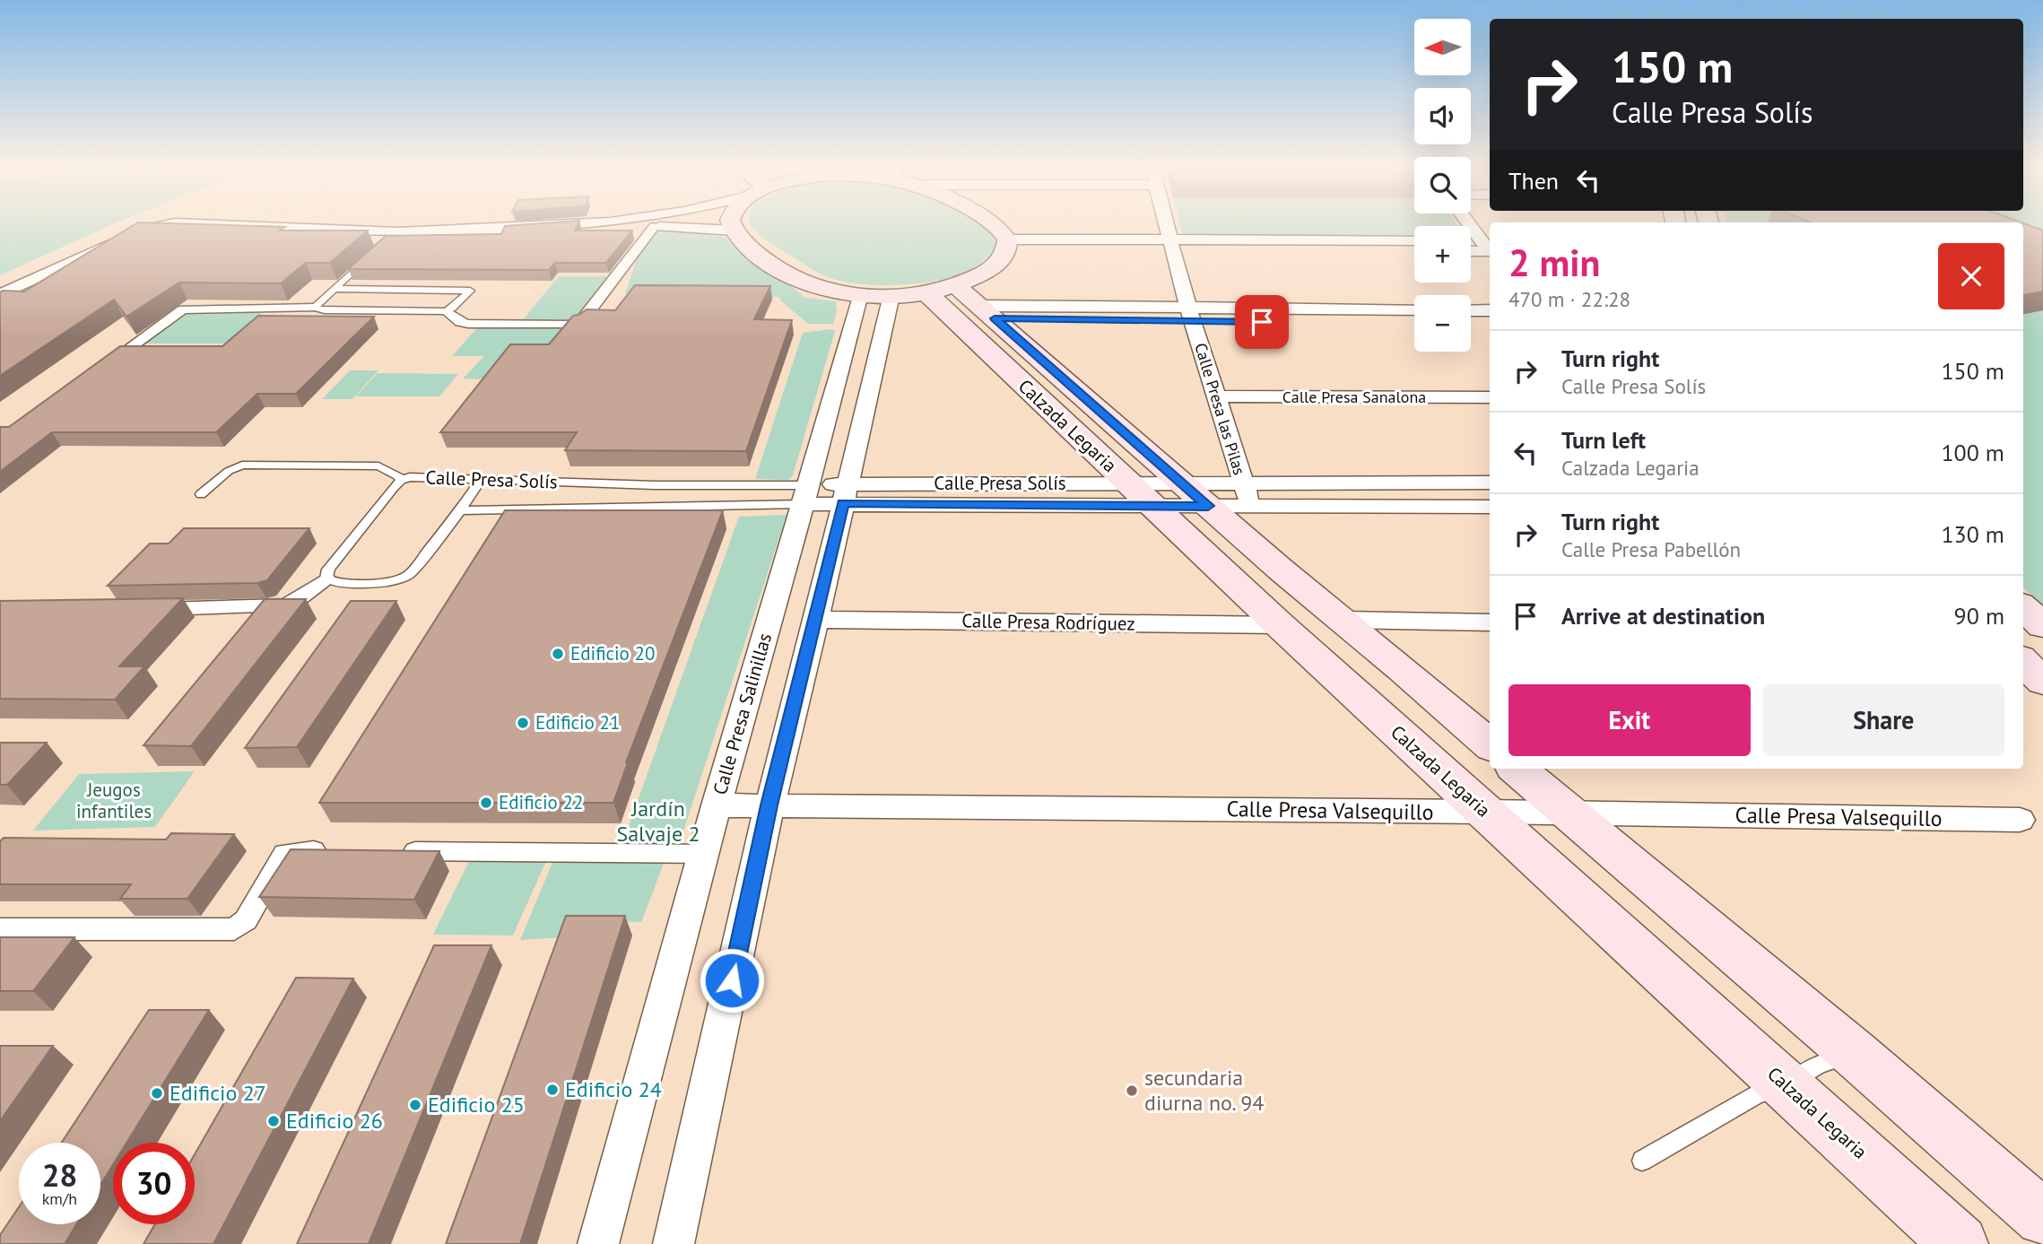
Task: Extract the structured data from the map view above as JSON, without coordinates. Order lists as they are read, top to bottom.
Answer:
{
  "streets": {
    "main road": ["Calzada Legaria"],
    "street": [
      "Calle Presa Sanalona",
      "Calle Presa las Pilas",
      "Calle Presa Solís",
      "Calle Presa Rodríguez",
      "Calle Presa Salinillas",
      "Calle Presa Valsequillo"
    ]
  },
  "crossings": [
    ["Calle Presa Sanalona", "Calle Presa las Pilas"],
    ["Calle Presa las Pilas", "Calle Presa Solís"],
    ["Calzada Legaria", "Calle Presa Solís"],
    ["Calzada Legaria", "Calle Presa Rodríguez"],
    ["Calzada Legaria", "Calle Presa Valsequillo"],
    ["Calle Presa Solís", "Calle Presa Salinillas"],
    ["Calle Presa Salinillas", "Calle Presa Valsequillo"]
  ],
  "parks": ["Jeugos infantiles", "Jardín Salvaje 2"],
  "places": [
    "Edificio 20",
    "Edificio 21",
    "Edificio 22",
    "Edificio 24",
    "secundaria diurna no. 94",
    "Edificio 27",
    "Edificio 25",
    "Edificio 26"
  ],
  "north": "left",
  "page": {
    "map_buttons": ["+", "−"],
    "turn": ["150 m", "Calle Presa Solís"],
    "then": "Then",
    "heading": ["2 min", "470 m · 22:28"],
    "list": [
      {
        "name": "Turn right",
        "note": "Calle Presa Solís",
        "value": "150 m"
      },
      {
        "name": "Turn left",
        "note": "Calzada Legaria",
        "value": "100 m"
      },
      {
        "name": "Turn right",
        "note": "Calle Presa Pabellón",
        "value": "130 m"
      },
      {
        "name": "Arrive at destination",
        "value": "90 m"
      }
    ],
    "buttons": ["Exit", "Share"],
    "speed": "28 km/h",
    "limit": "30"
  }
}
